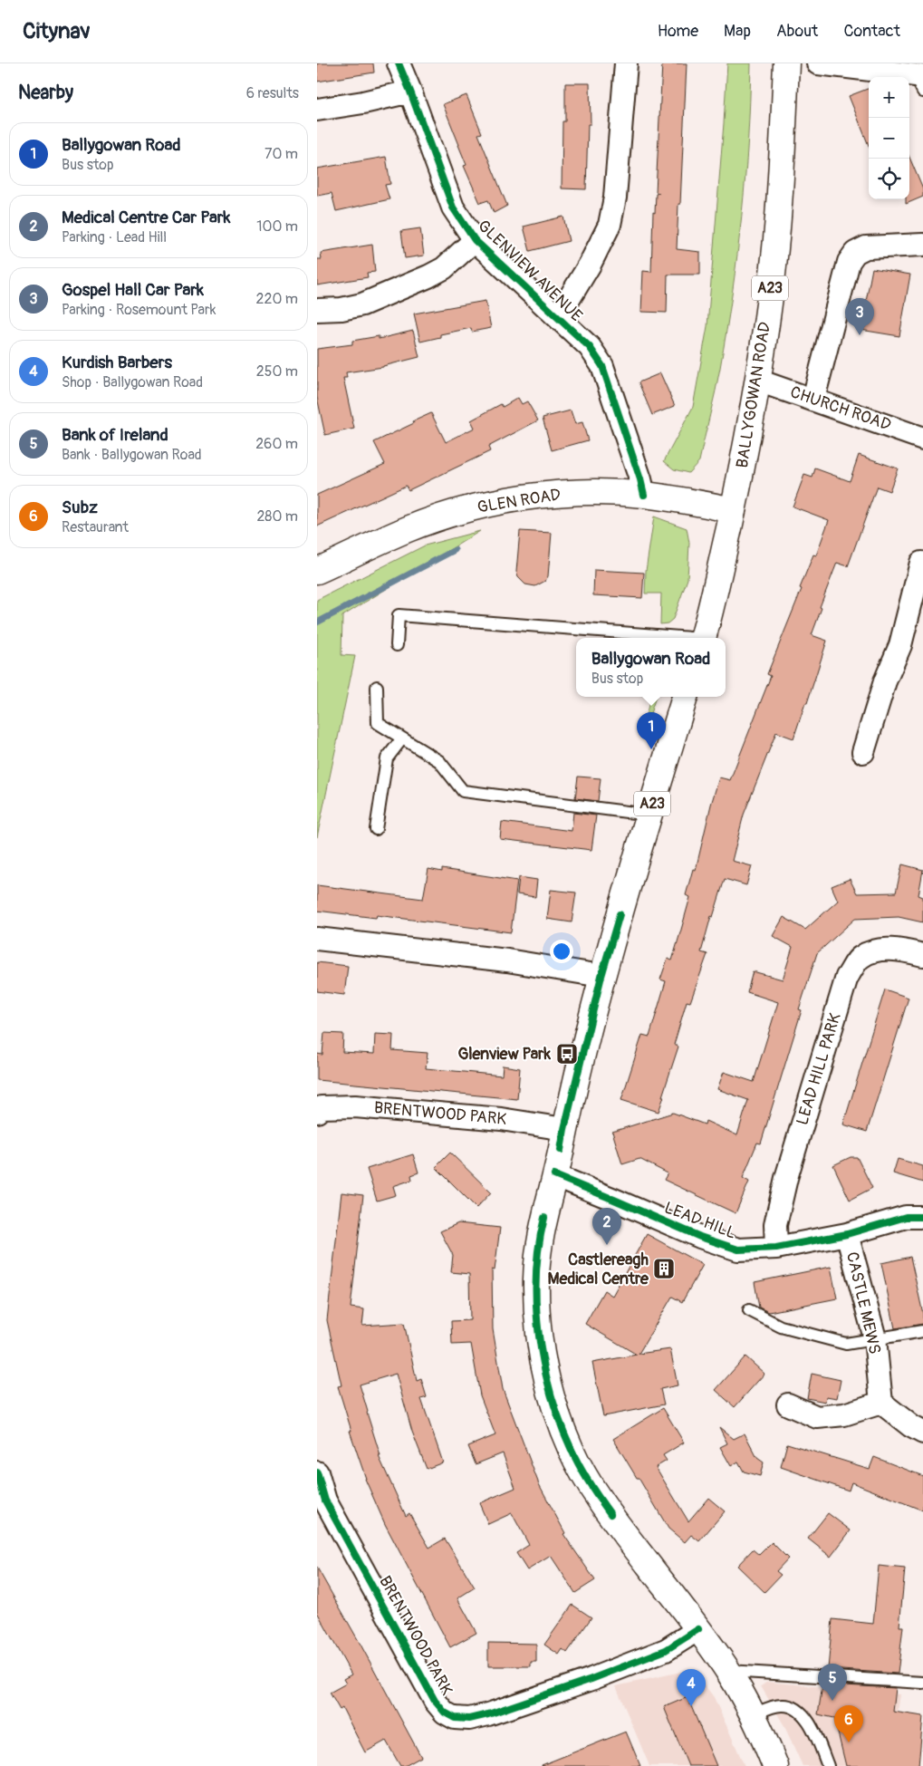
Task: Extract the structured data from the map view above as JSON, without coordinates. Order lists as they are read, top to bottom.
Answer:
{
  "streets": {
    "main road": ["A23", "BALLYGOWAN ROAD", "GLEN ROAD"],
    "street": [
      "GLENVIEW AVENUE",
      "CHURCH ROAD",
      "LEAD HILL PARK",
      "BRENTWOOD PARK",
      "LEAD HILL",
      "CASTLE MEWS"
    ]
  },
  "crossings": [
    ["GLENVIEW AVENUE", "GLEN ROAD"],
    ["A23", "BRENTWOOD PARK"],
    ["A23", "LEAD HILL"],
    ["BALLYGOWAN ROAD", "CHURCH ROAD"],
    ["BALLYGOWAN ROAD", "GLEN ROAD"],
    ["LEAD HILL PARK", "LEAD HILL"],
    ["LEAD HILL", "CASTLE MEWS"]
  ],
  "places": {
    "bus stop": ["Glenview Park"],
    "building": ["Castlereagh Medical Centre"]
  },
  "page": {
    "header": "Citynav",
    "nav": [
      "Home",
      "Map",
      "About",
      "Contact"
    ],
    "heading": ["Nearby", "6 results"],
    "map_buttons": ["+", "−"],
    "list": [
      {
        "mark": "1",
        "name": "Ballygowan Road",
        "note": "Bus stop",
        "value": "70 m"
      },
      {
        "mark": "2",
        "name": "Medical Centre Car Park",
        "note": "Parking · Lead Hill",
        "value": "100 m"
      },
      {
        "mark": "3",
        "name": "Gospel Hall Car Park",
        "note": "Parking · Rosemount Park",
        "value": "220 m"
      },
      {
        "mark": "4",
        "name": "Kurdish Barbers",
        "note": "Shop · Ballygowan Road",
        "value": "250 m"
      },
      {
        "mark": "5",
        "name": "Bank of Ireland",
        "note": "Bank · Ballygowan Road",
        "value": "260 m"
      },
      {
        "mark": "6",
        "name": "Subz",
        "note": "Restaurant",
        "value": "280 m"
      }
    ],
    "pins": [
      "3",
      "1",
      "2",
      "5",
      "4",
      "6"
    ],
    "popup": ["Ballygowan Road", "Bus stop"]
  }
}
